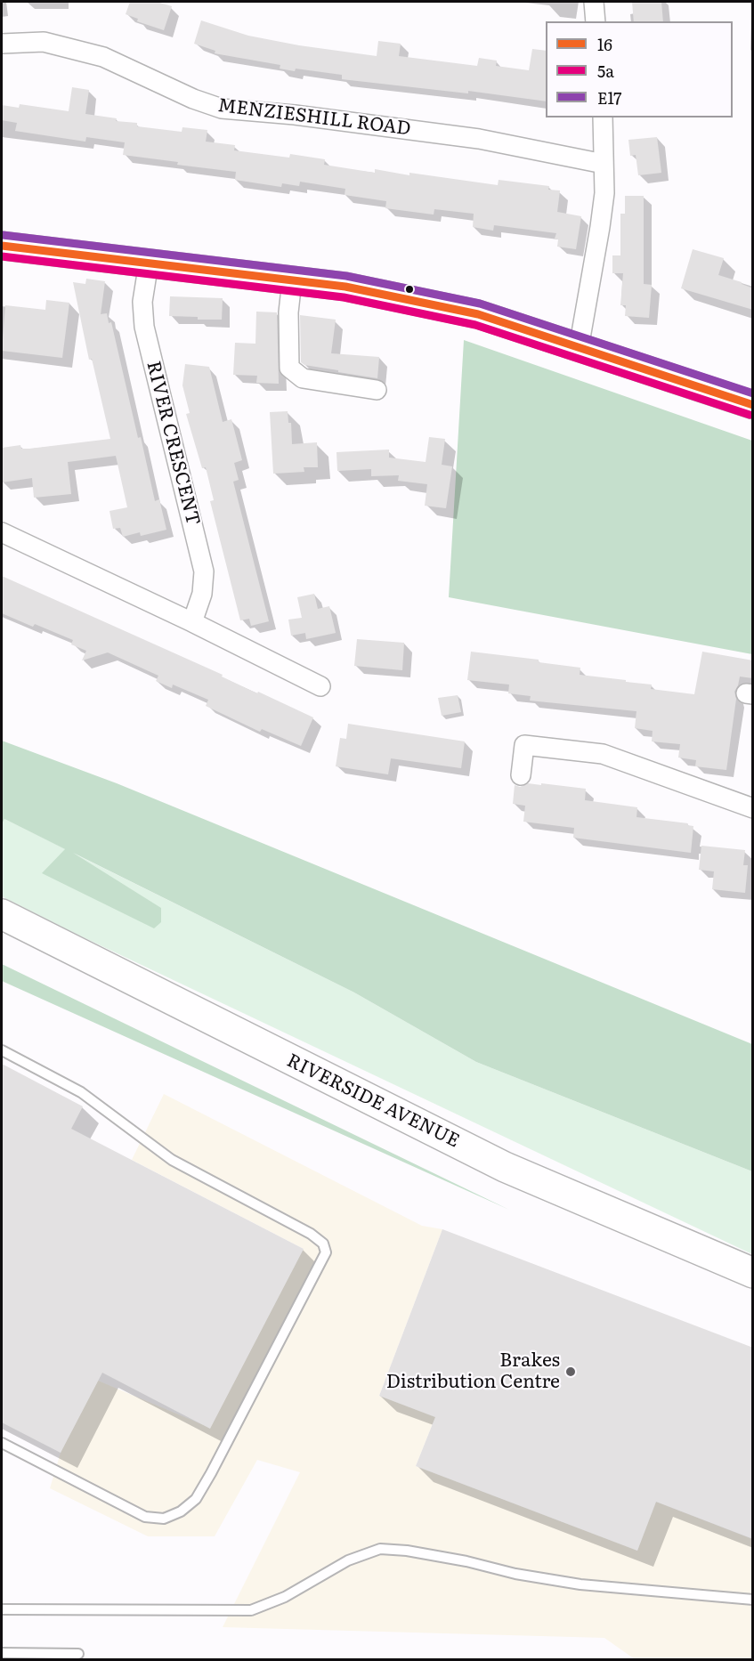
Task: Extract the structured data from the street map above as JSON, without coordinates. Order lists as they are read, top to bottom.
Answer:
{
  "streets": {
    "main road": ["RIVERSIDE AVENUE"],
    "street": ["MENZIESHILL ROAD", "RIVER CRESCENT"]
  },
  "places": ["Brakes Distribution Centre"],
  "lines": ["transit line E17", "transit line 16", "transit line 5a"],
  "legend": ["16", "5a", "E17"]
}
